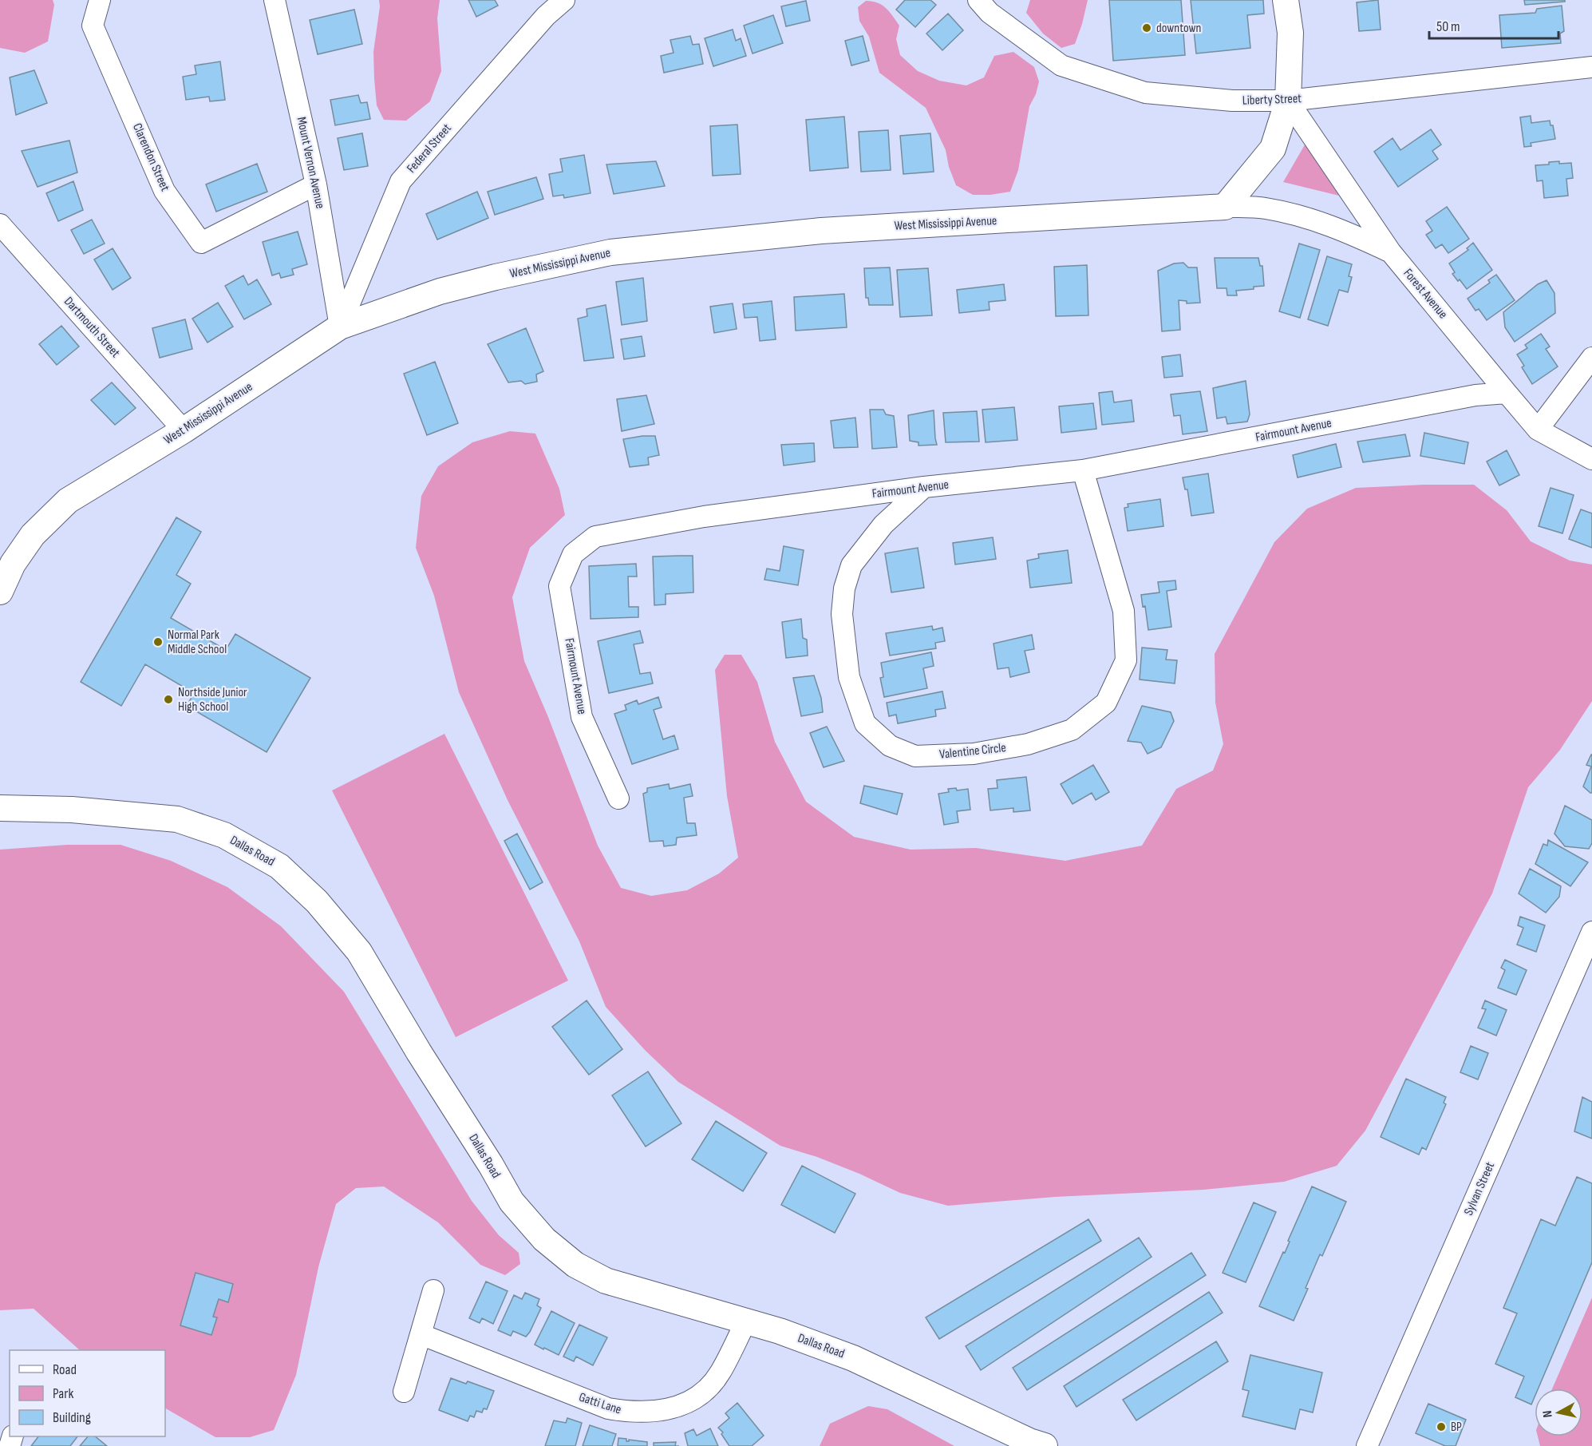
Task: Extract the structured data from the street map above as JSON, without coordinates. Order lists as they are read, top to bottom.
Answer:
{
  "streets": {
    "street": [
      "Liberty Street",
      "Federal Street",
      "Clarendon Street",
      "Mount Vernon Avenue",
      "West Mississippi Avenue",
      "Forest Avenue",
      "Dartmouth Street",
      "Fairmount Avenue",
      "Valentine Circle",
      "Dallas Road",
      "Sylvan Street",
      "Gatti Lane"
    ]
  },
  "crossings": [
    ["Liberty Street", "Forest Avenue"],
    ["Federal Street", "Mount Vernon Avenue"],
    ["Federal Street", "West Mississippi Avenue"],
    ["Clarendon Street", "Mount Vernon Avenue"],
    ["Mount Vernon Avenue", "West Mississippi Avenue"],
    ["West Mississippi Avenue", "Forest Avenue"],
    ["West Mississippi Avenue", "Dartmouth Street"],
    ["Forest Avenue", "Fairmount Avenue"],
    ["Fairmount Avenue", "Valentine Circle"],
    ["Dallas Road", "Gatti Lane"]
  ],
  "places": [
    "downtown",
    "Normal Park Middle School",
    "Northside Junior High School",
    "BP"
  ],
  "legend": ["Road", "Park", "Building"],
  "scale_bar": "50 m",
  "north": "left"
}
